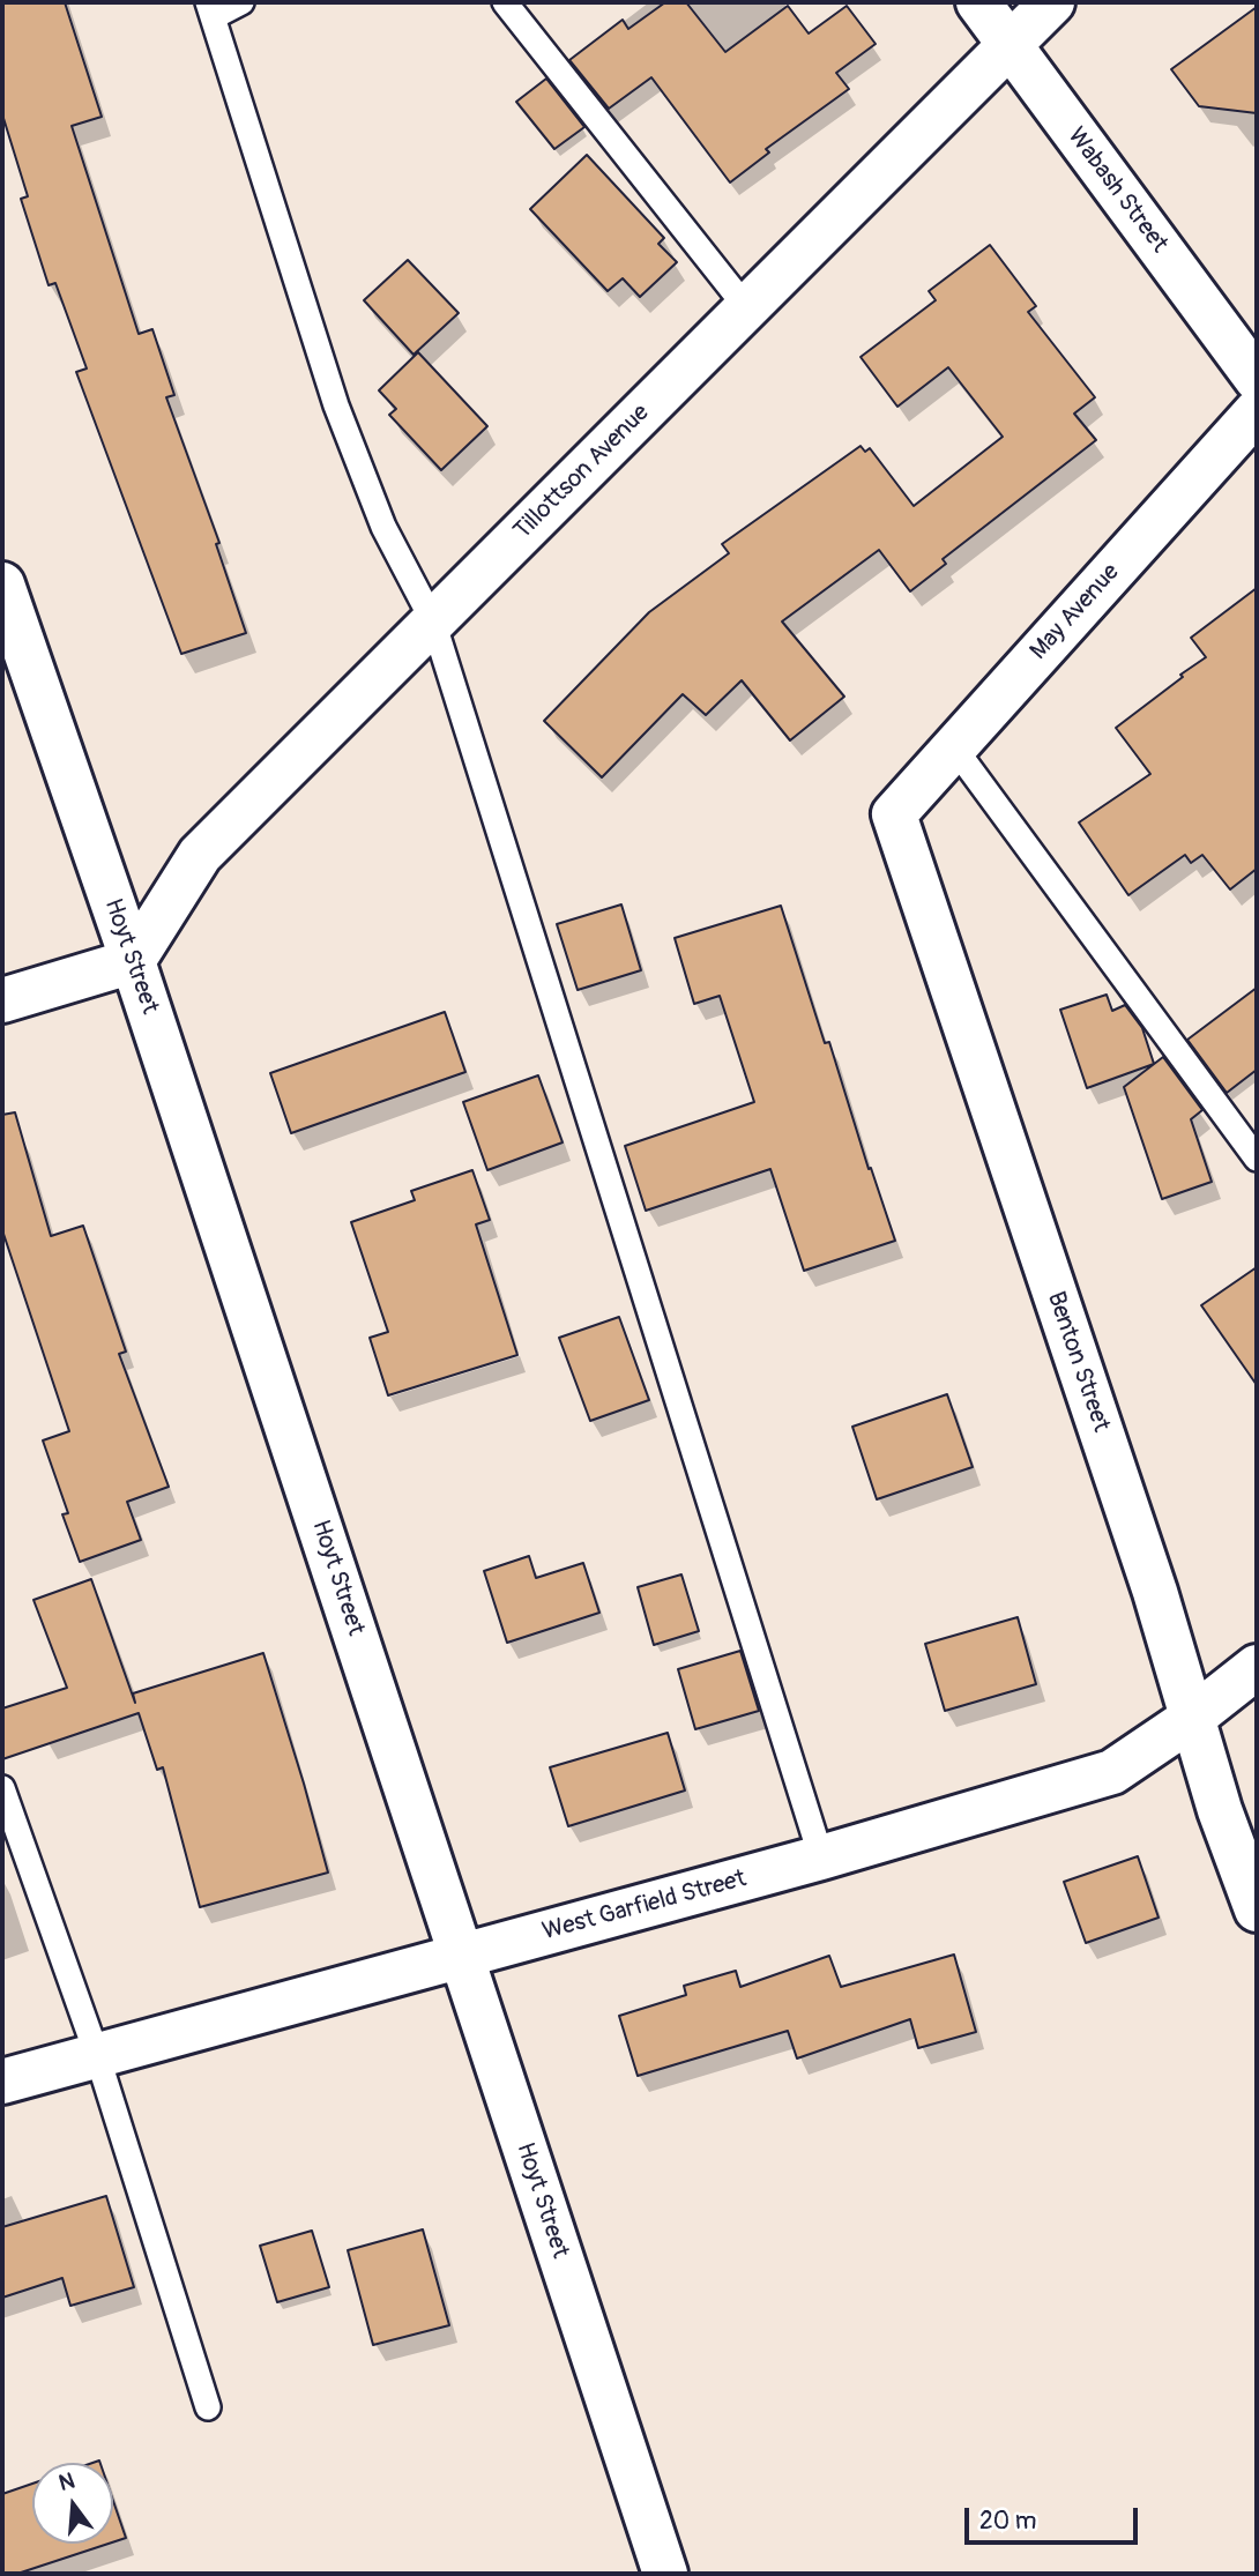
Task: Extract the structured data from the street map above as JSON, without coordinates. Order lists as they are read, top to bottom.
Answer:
{
  "streets": {
    "street": [
      "Wabash Street",
      "Tillottson Avenue",
      "May Avenue",
      "Hoyt Street",
      "Benton Street",
      "West Garfield Street"
    ]
  },
  "crossings": [
    ["Wabash Street", "Tillottson Avenue"],
    ["Tillottson Avenue", "Hoyt Street"],
    ["May Avenue", "Benton Street"],
    ["Hoyt Street", "West Garfield Street"],
    ["Benton Street", "West Garfield Street"]
  ],
  "scale_bar": "20 m",
  "north": "top"
}
